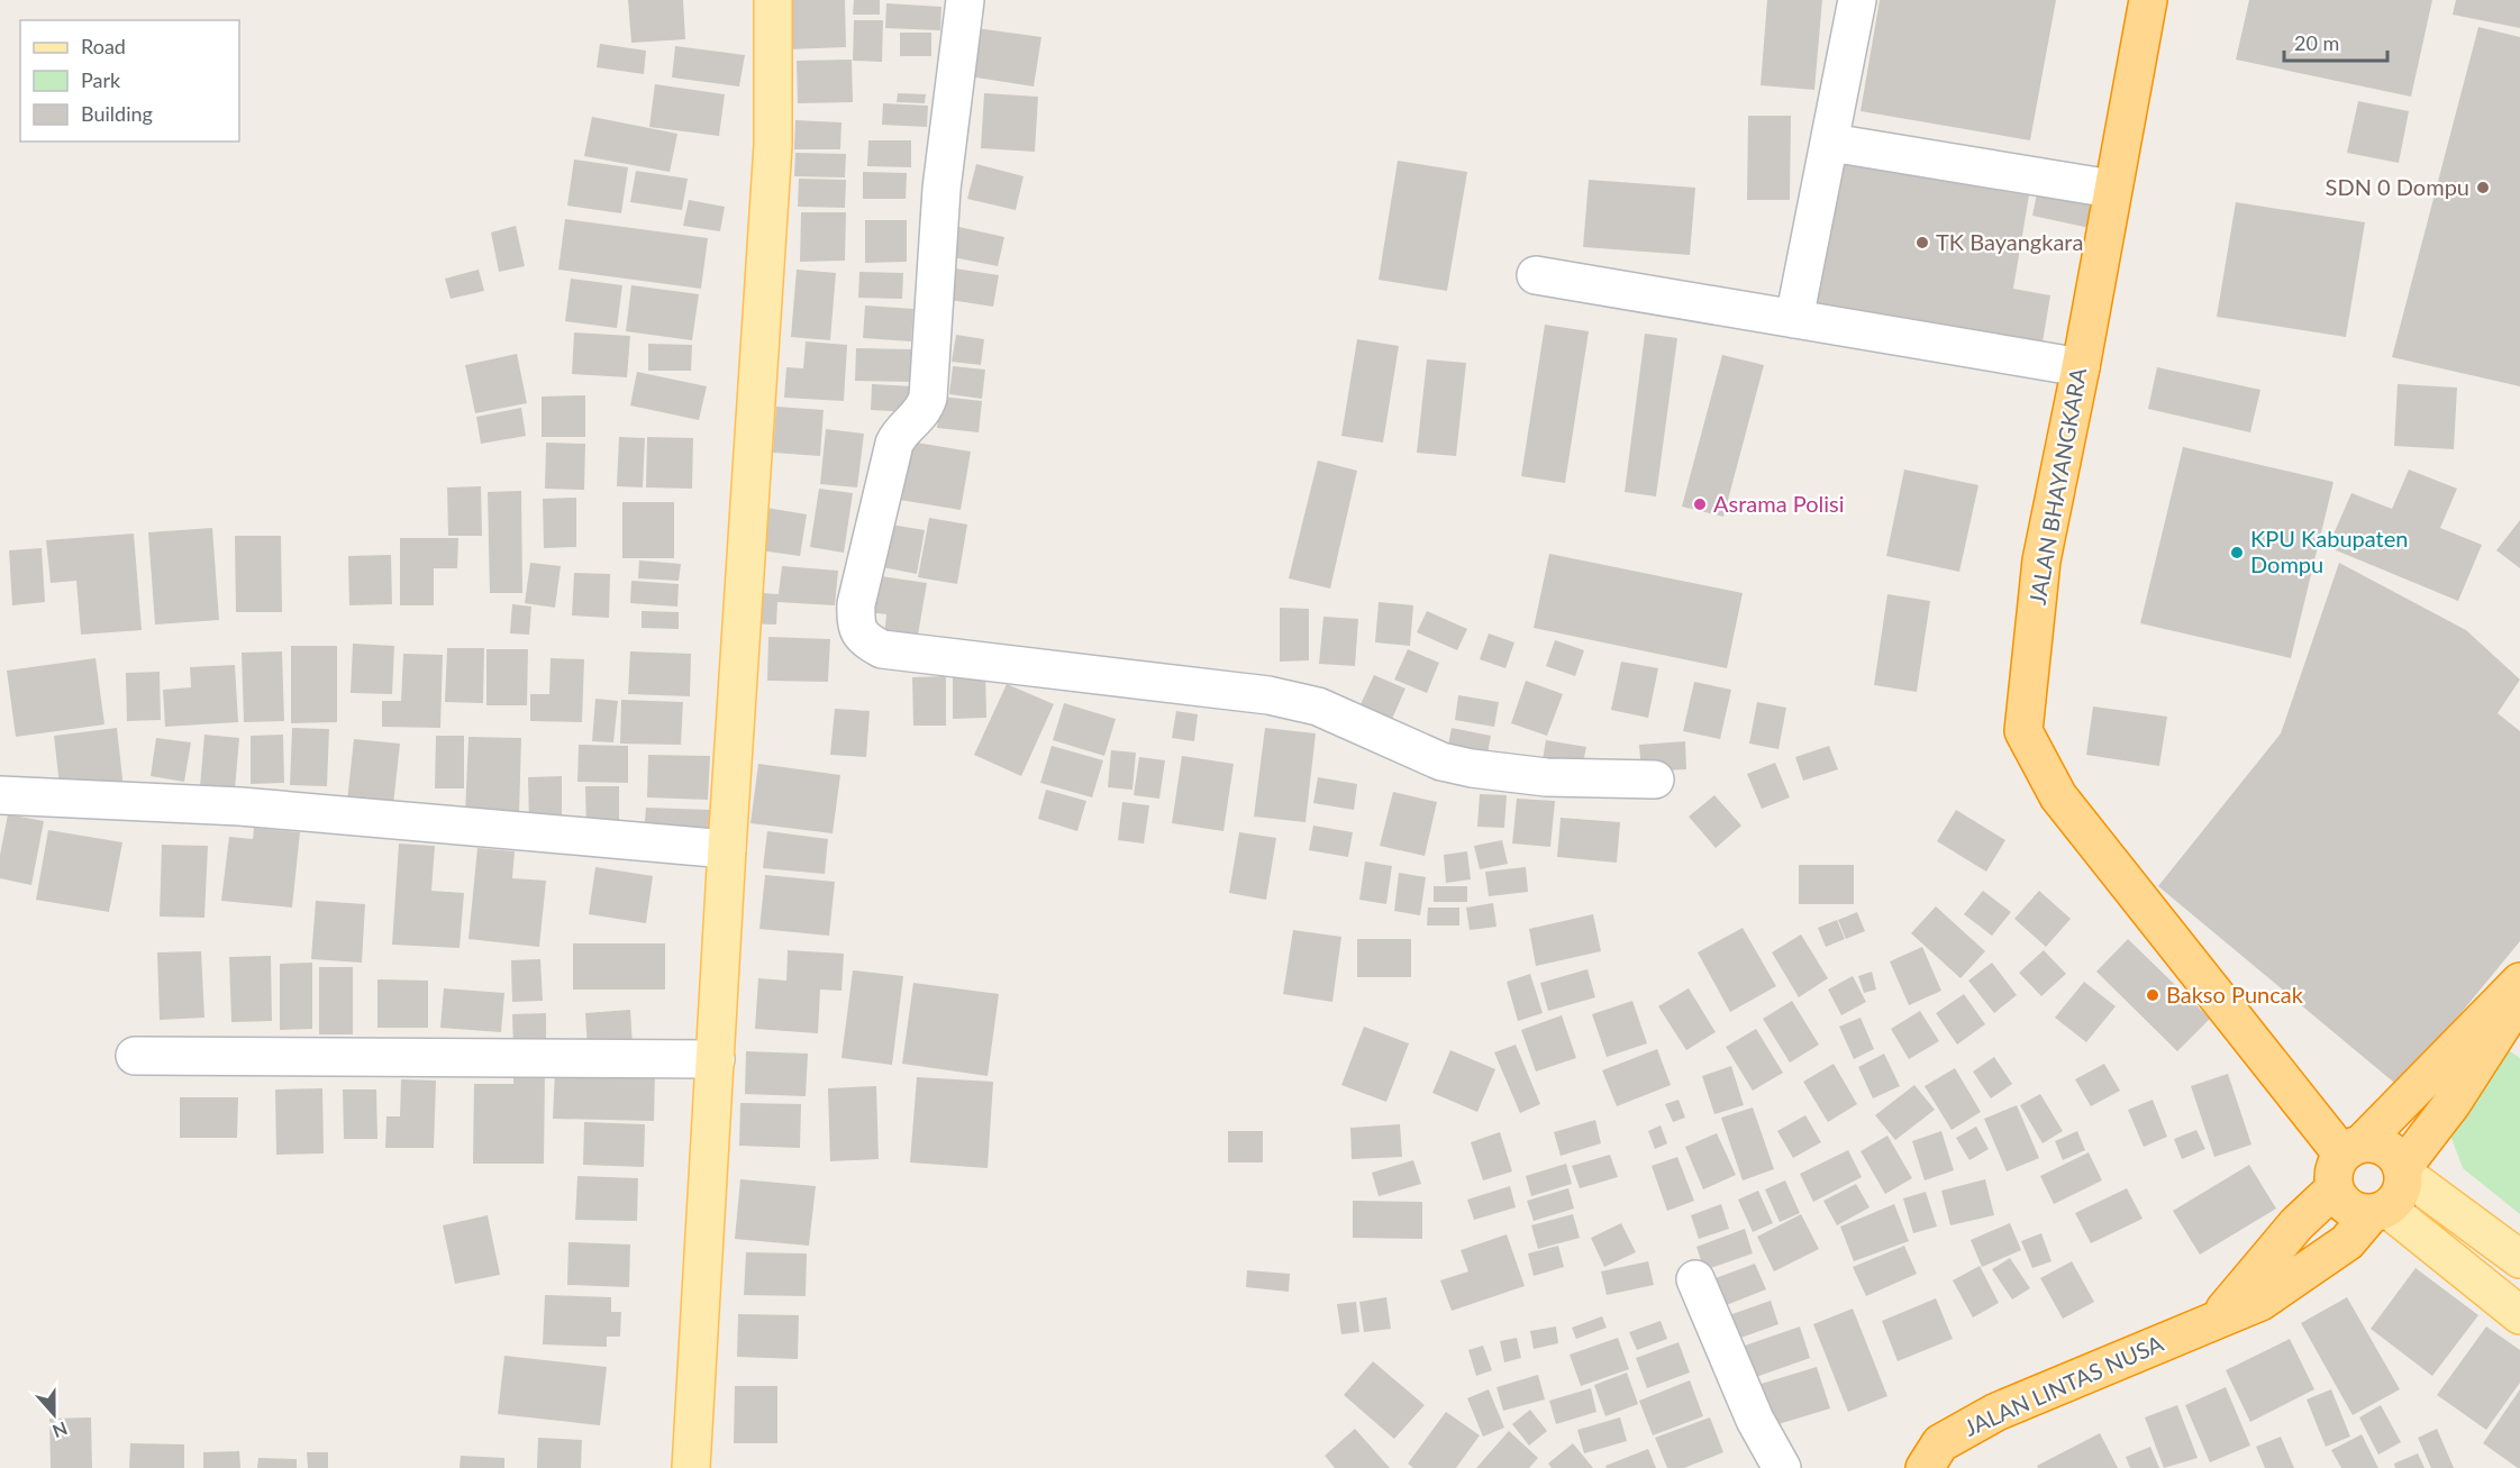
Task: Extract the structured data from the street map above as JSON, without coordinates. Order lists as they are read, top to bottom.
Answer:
{
  "streets": {
    "highway": ["JALAN BHAYANGKARA", "JALAN LINTAS NUSA"]
  },
  "crossings": [
    ["JALAN BHAYANGKARA", "JALAN LINTAS NUSA"]
  ],
  "places": [
    "SDN 0 Dompu",
    "TK Bayangkara",
    "Asrama Polisi",
    "KPU Kabupaten Dompu",
    "Bakso Puncak"
  ],
  "legend": ["Road", "Park", "Building"],
  "scale_bar": "20 m",
  "north": "bottom"
}
